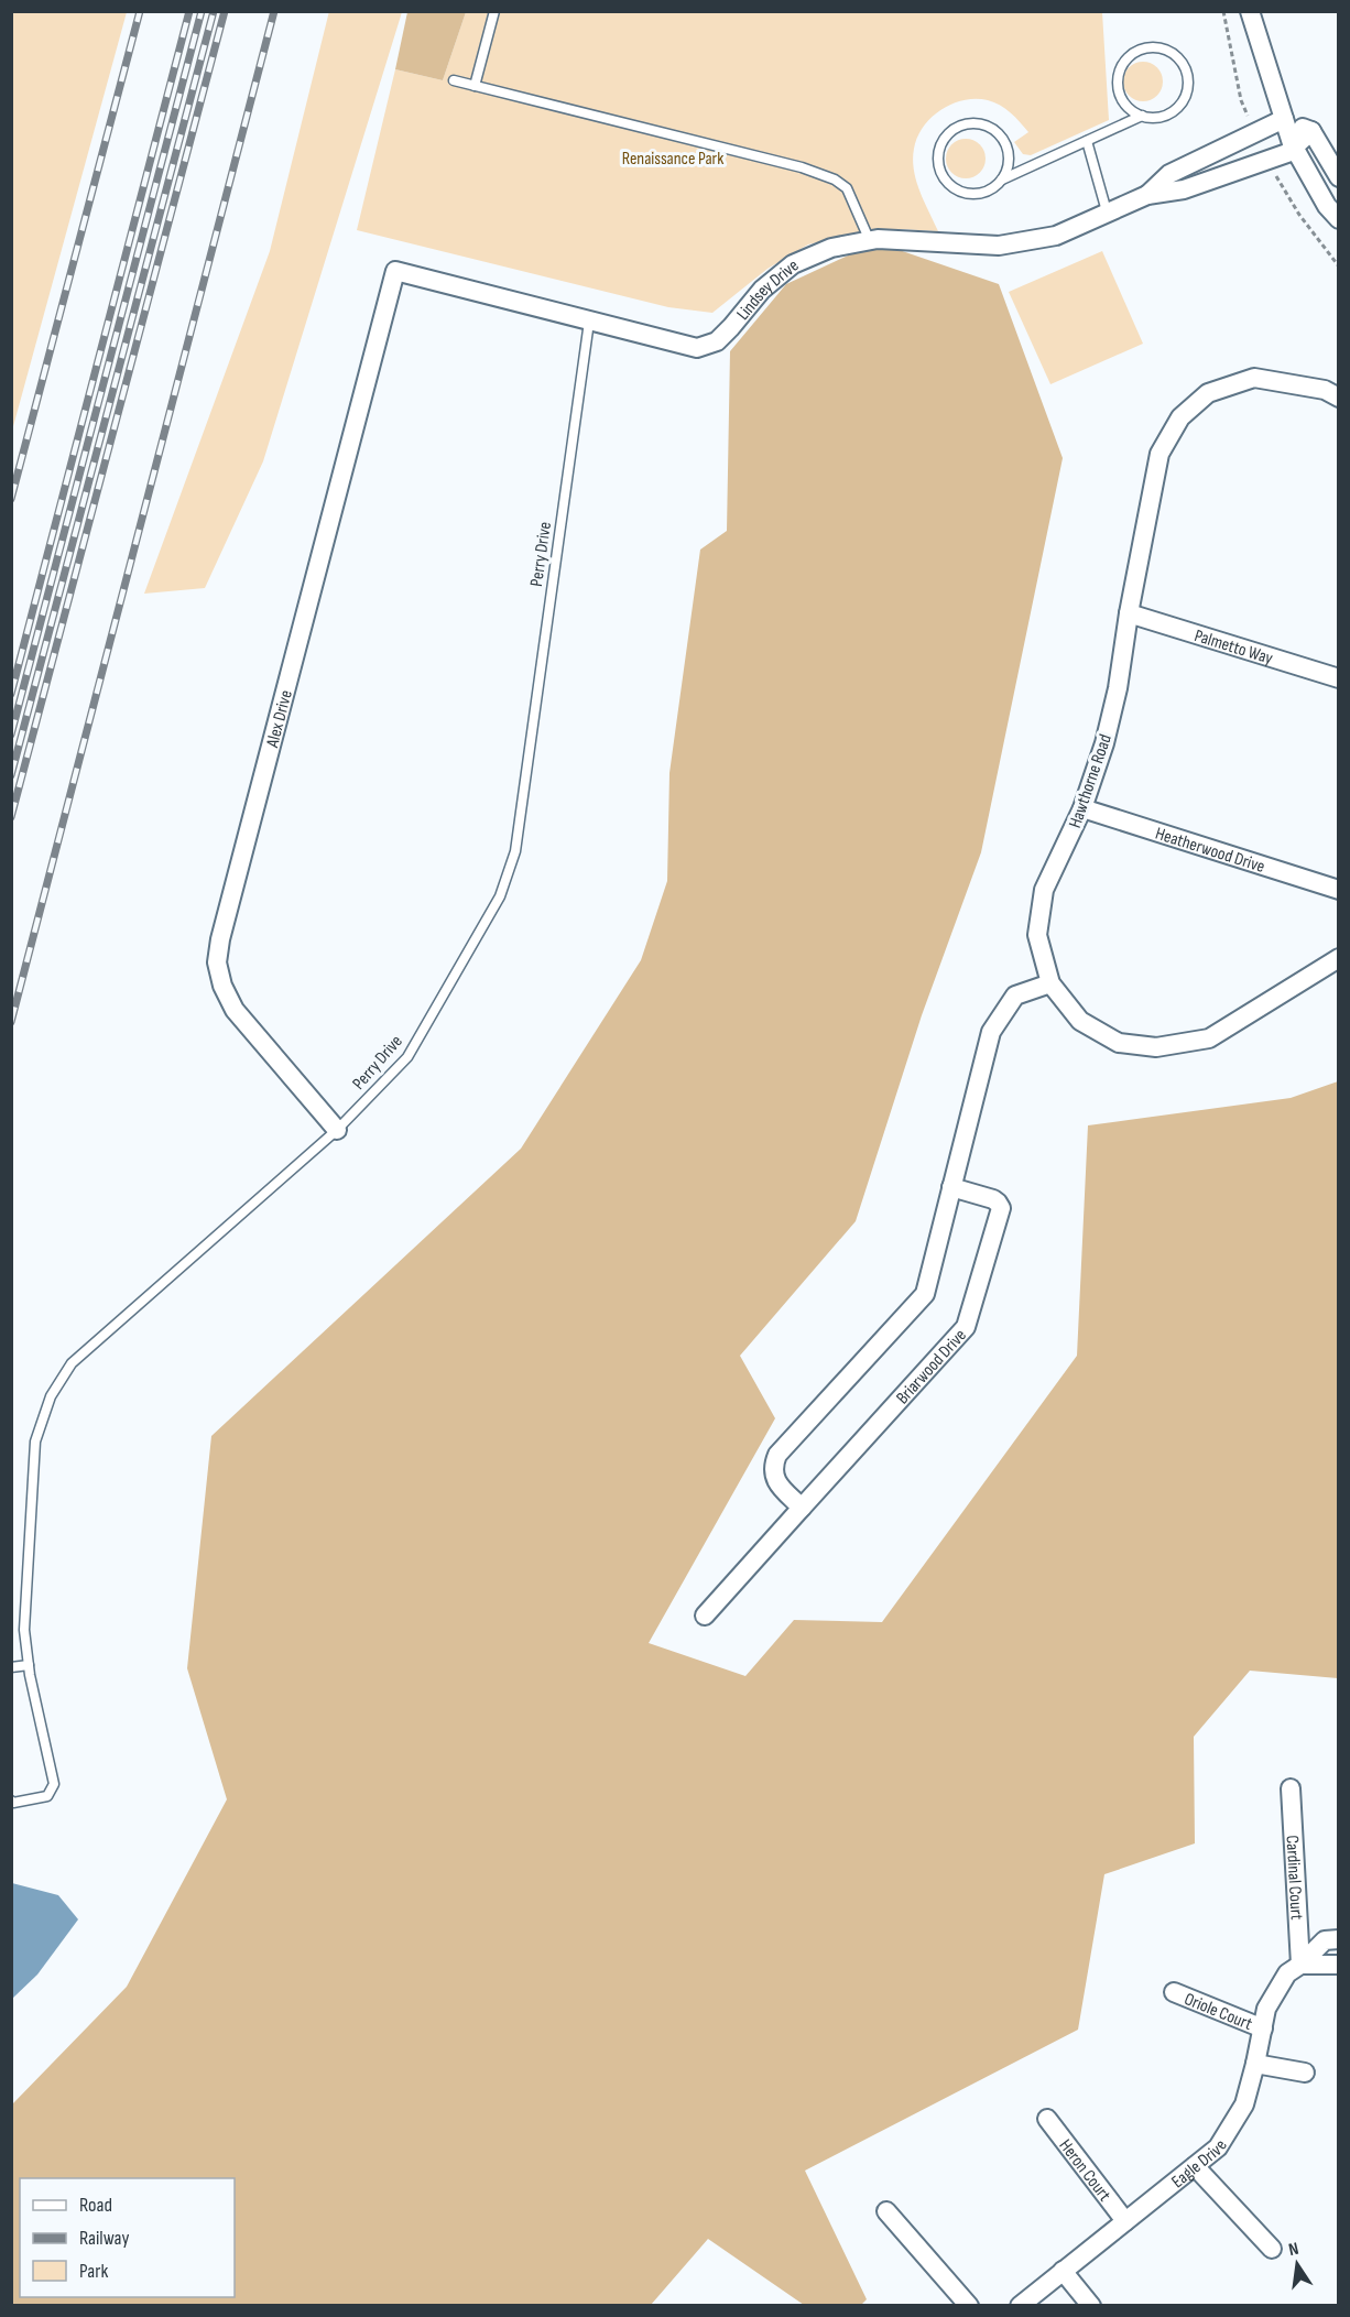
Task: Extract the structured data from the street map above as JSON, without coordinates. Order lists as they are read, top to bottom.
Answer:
{
  "streets": {
    "street": [
      "Lindsey Drive",
      "Palmetto Way",
      "Alex Drive",
      "Hawthorne Road",
      "Heatherwood Drive",
      "Briarwood Drive",
      "Cardinal Court",
      "Oriole Court",
      "Eagle Drive",
      "Heron Court"
    ],
    "lane": ["Perry Drive"]
  },
  "crossings": [
    ["Lindsey Drive", "Perry Drive"],
    ["Lindsey Drive", "Alex Drive"],
    ["Perry Drive", "Alex Drive"],
    ["Palmetto Way", "Hawthorne Road"],
    ["Hawthorne Road", "Heatherwood Drive"],
    ["Cardinal Court", "Eagle Drive"],
    ["Oriole Court", "Eagle Drive"],
    ["Eagle Drive", "Heron Court"]
  ],
  "parks": ["Renaissance Park"],
  "legend": ["Road", "Railway", "Park"],
  "north": "top"
}
